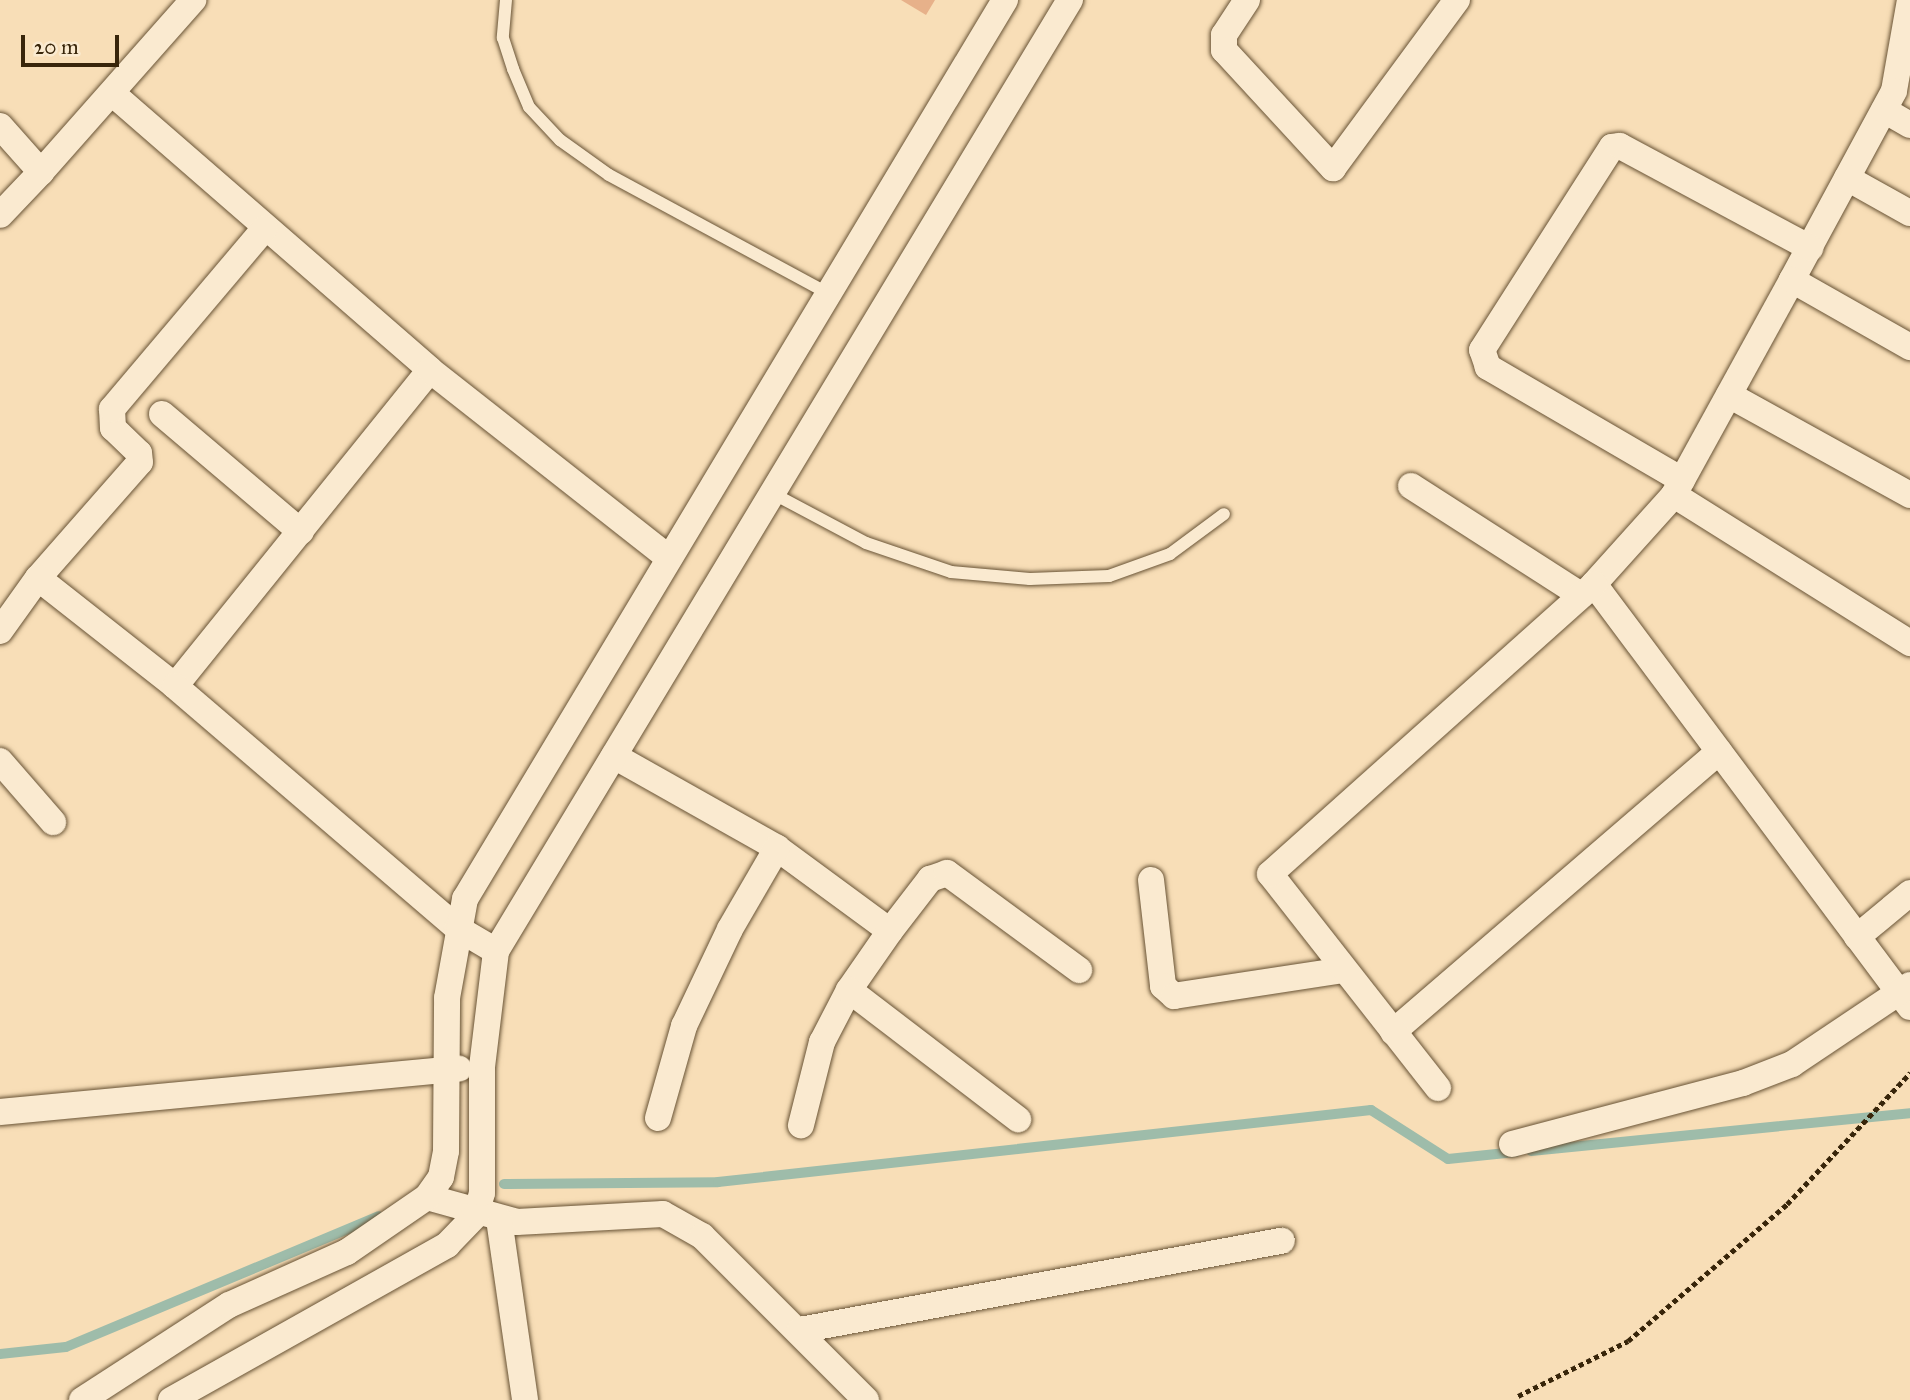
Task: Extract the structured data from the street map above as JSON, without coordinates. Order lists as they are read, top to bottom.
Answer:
{
  "scale_bar": "20 m"
}
